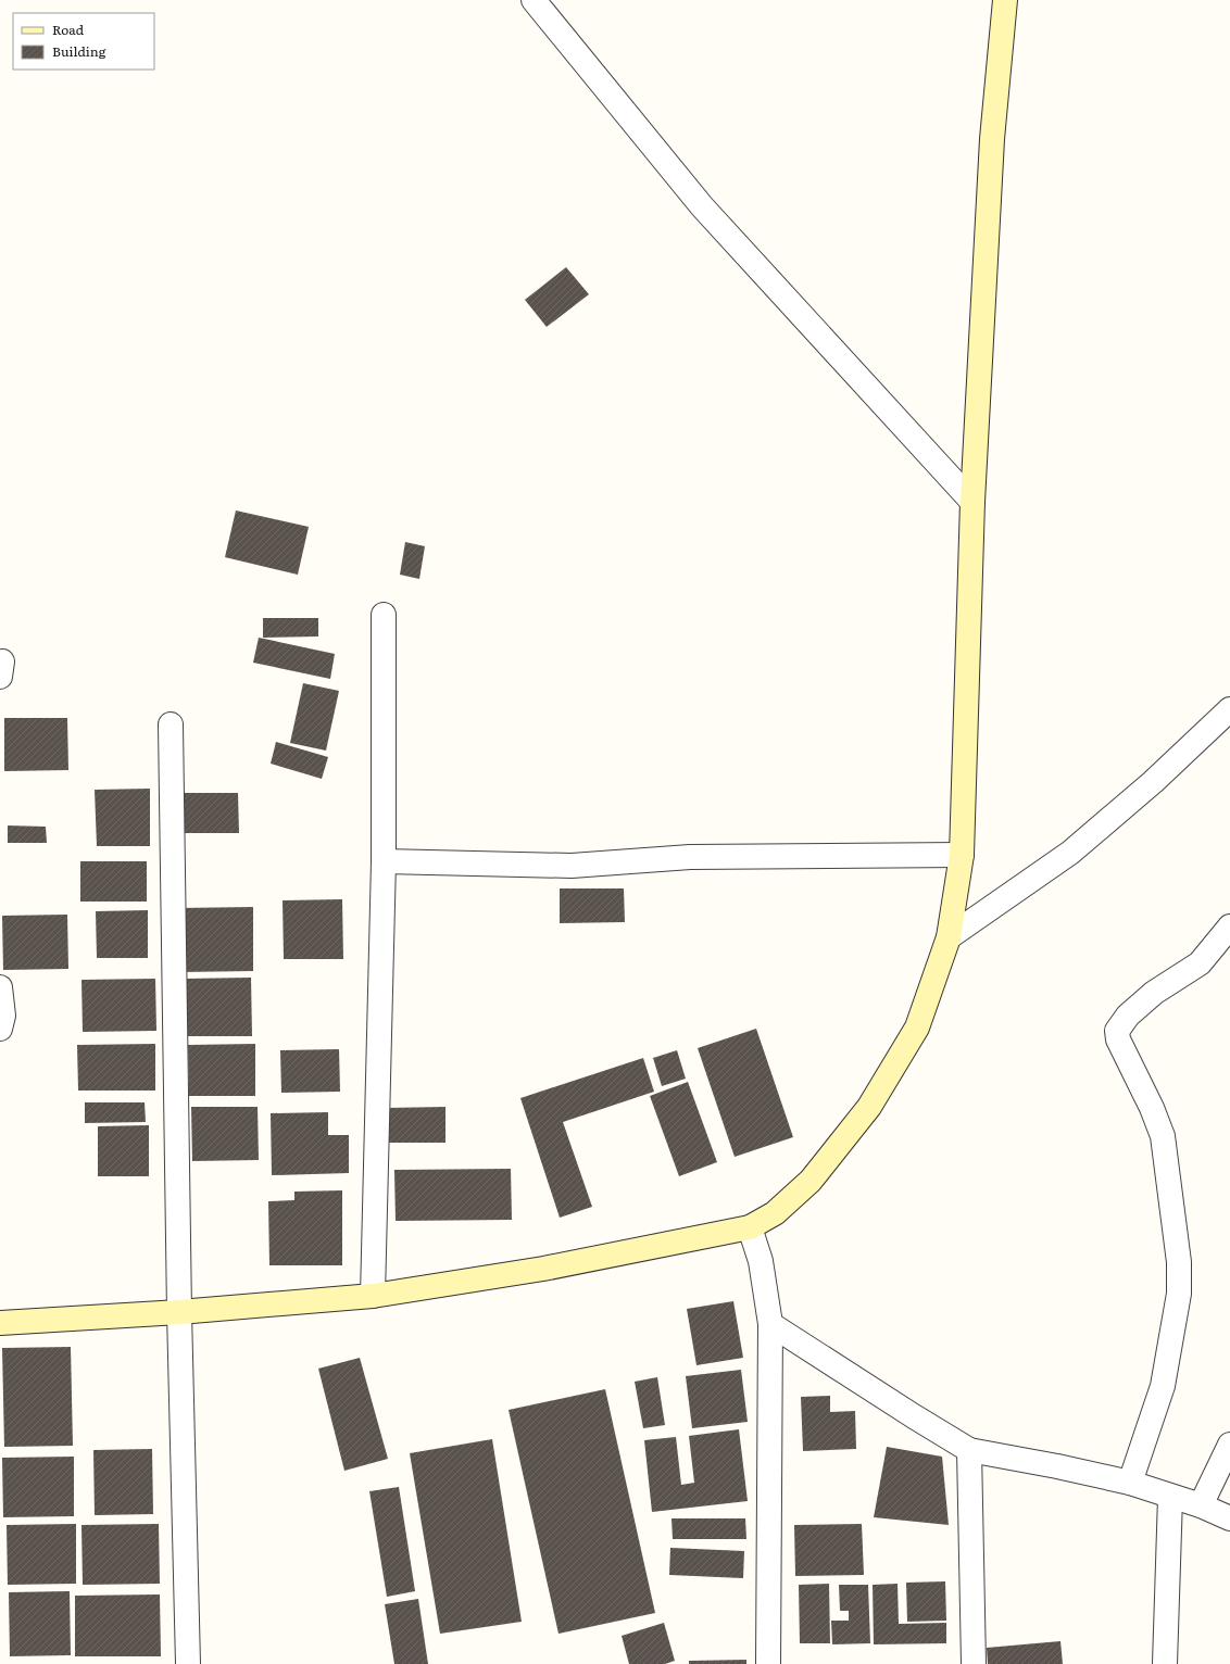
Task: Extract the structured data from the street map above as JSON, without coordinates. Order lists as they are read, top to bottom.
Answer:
{
  "legend": ["Road", "Building"]
}
